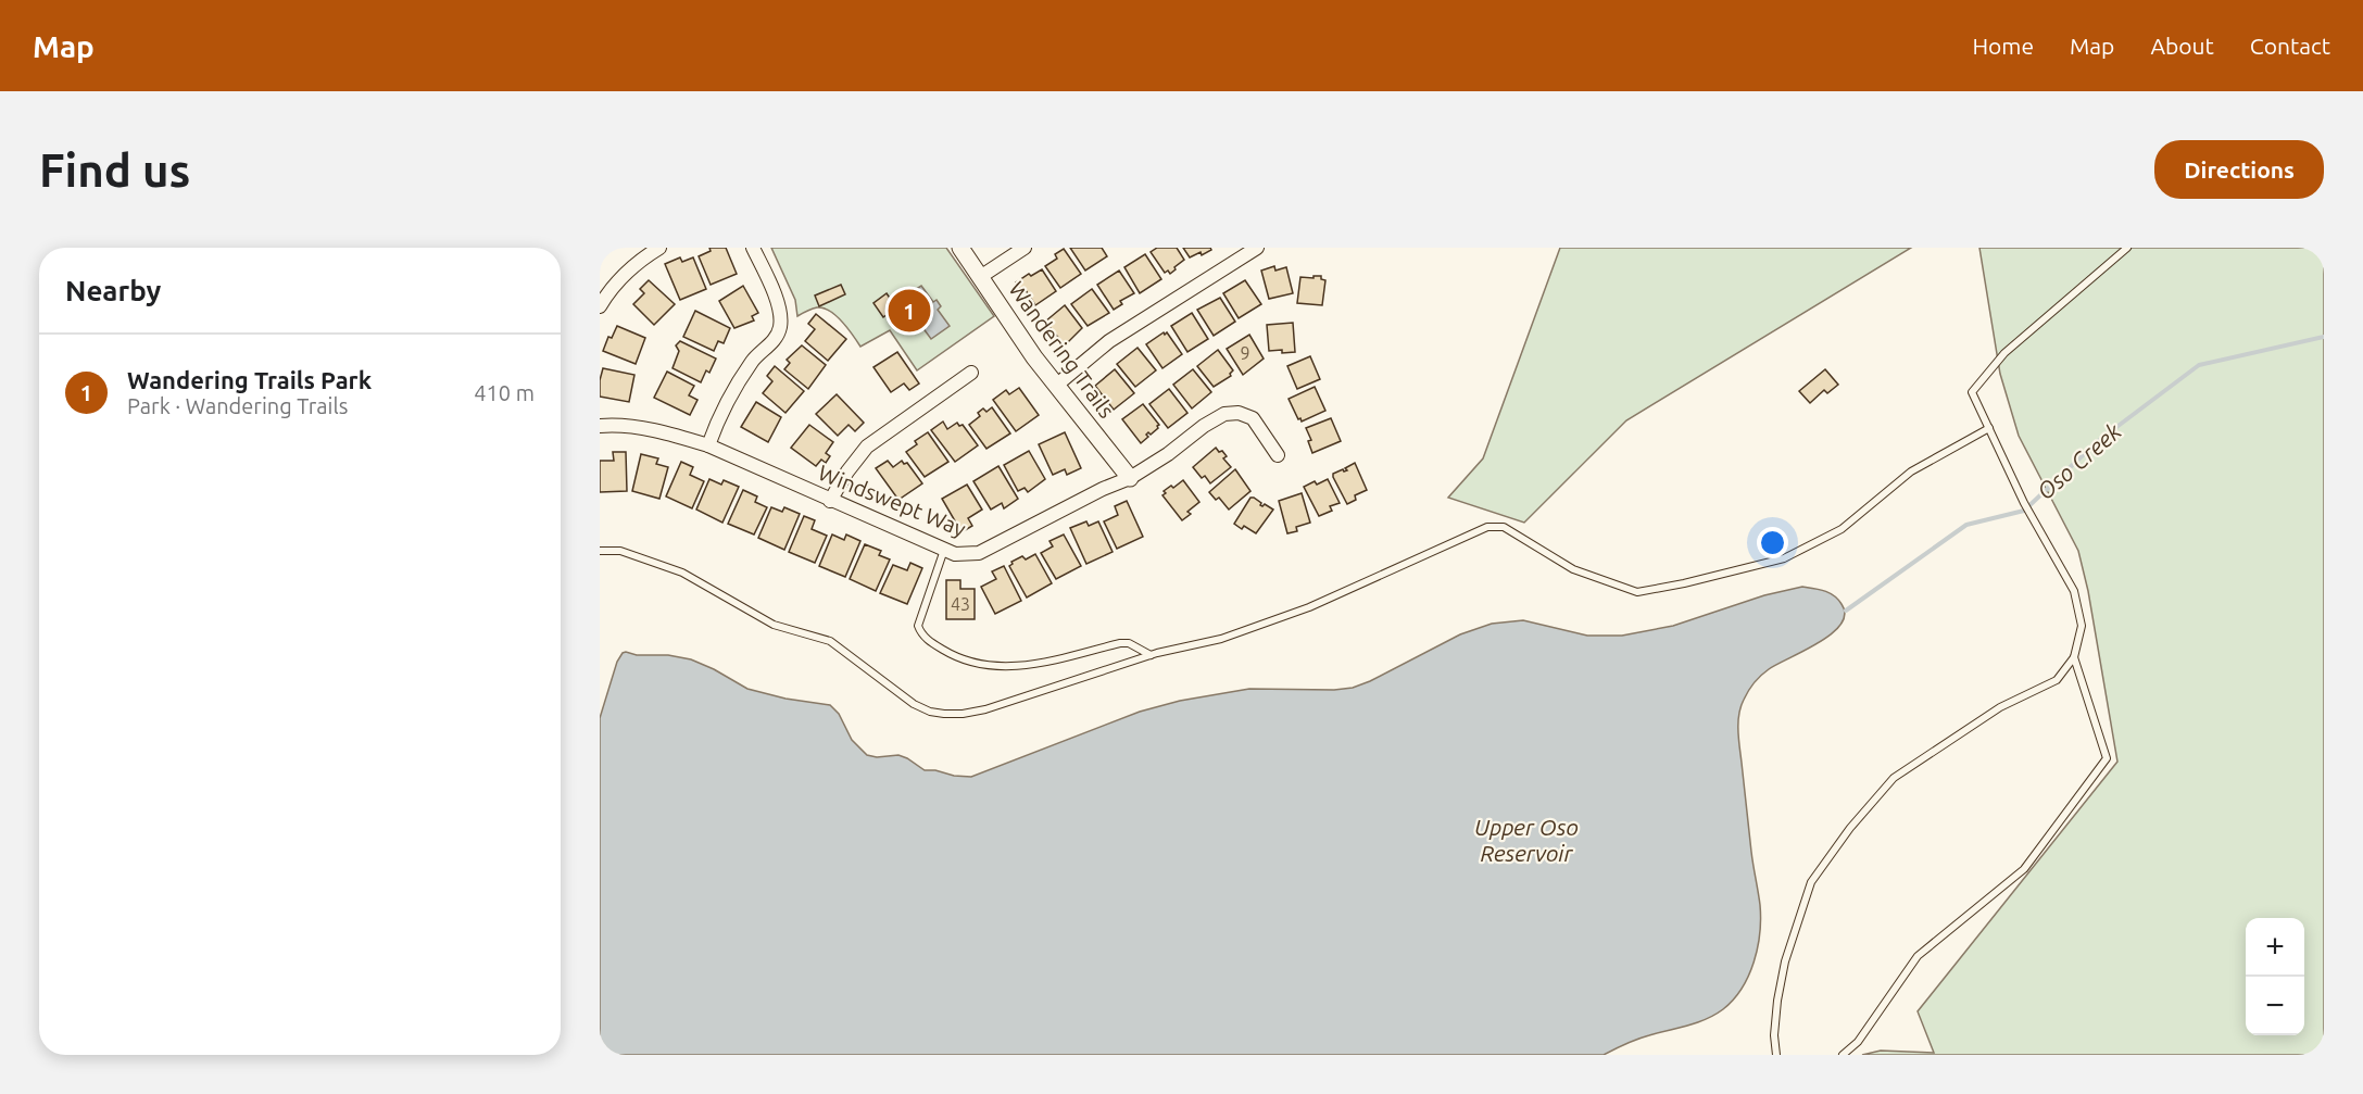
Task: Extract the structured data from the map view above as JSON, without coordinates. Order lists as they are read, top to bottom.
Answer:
{
  "streets": {
    "street": ["Wandering Trails", "Windswept Way"]
  },
  "crossings": [
    ["Wandering Trails", "Windswept Way"]
  ],
  "water": ["Oso Creek", "Upper Oso Reservoir"],
  "house_numbers": ["9", "43"],
  "page": {
    "header": "Map",
    "nav": [
      "Home",
      "Map",
      "About",
      "Contact"
    ],
    "buttons": "Directions",
    "title": "Find us",
    "heading": "Nearby",
    "pins": "1",
    "list": [
      {
        "mark": "1",
        "name": "Wandering Trails Park",
        "note": "Park · Wandering Trails",
        "value": "410 m"
      }
    ],
    "map_buttons": ["+", "−"]
  }
}
